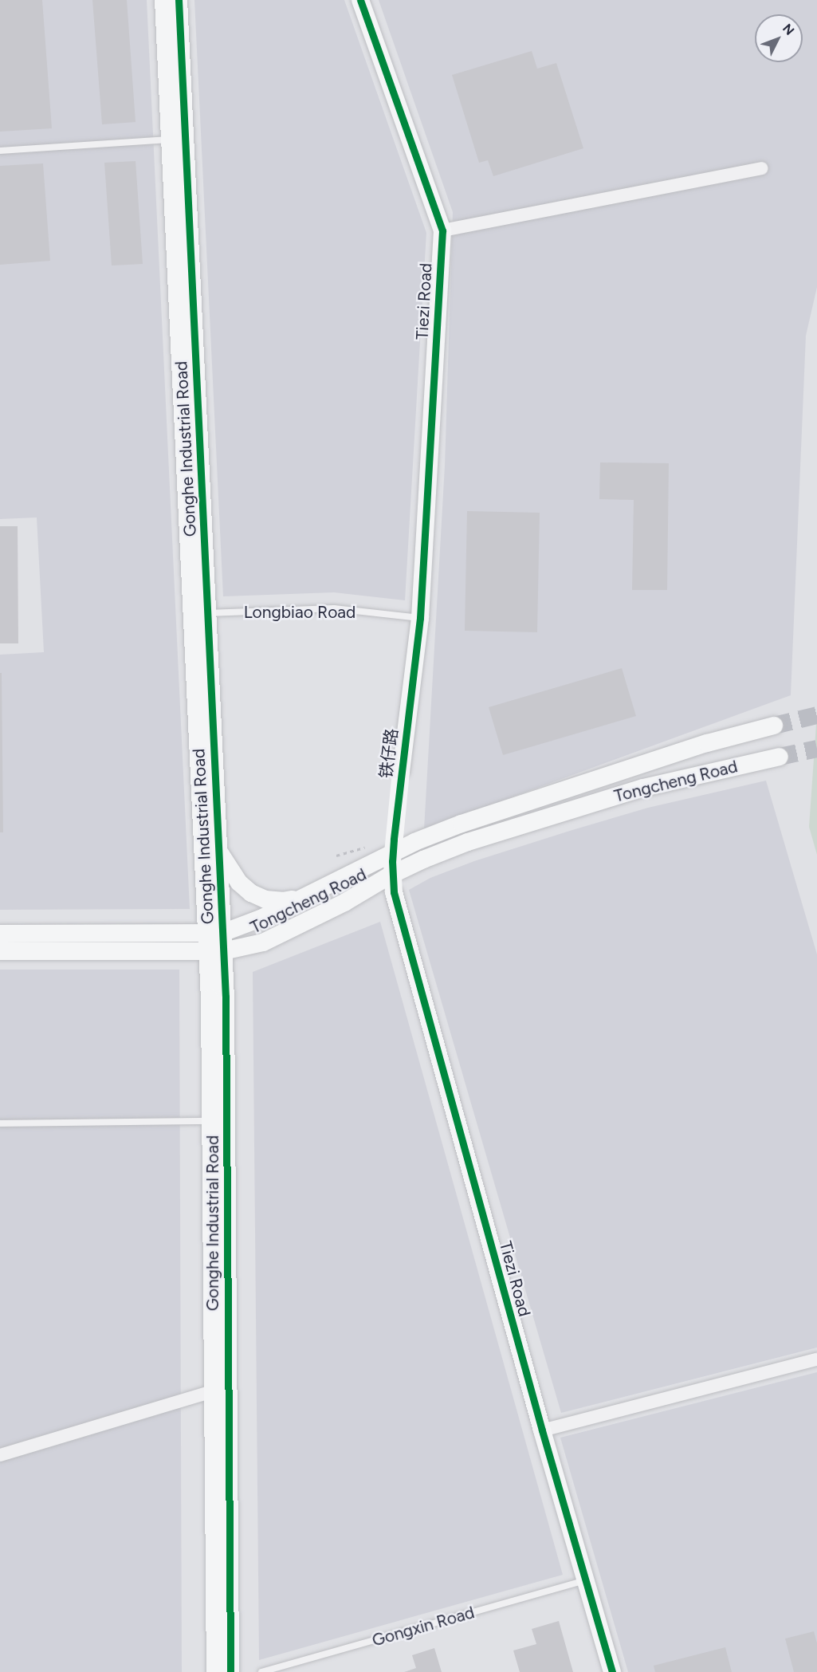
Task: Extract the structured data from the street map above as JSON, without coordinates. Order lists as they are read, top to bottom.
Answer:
{
  "streets": {
    "street": [
      "Tiezi Road",
      "Gonghe Industrial Road",
      "铁仔路",
      "Tongcheng Road"
    ],
    "lane": ["Longbiao Road", "Gongxin Road"]
  },
  "crossings": [
    ["Tiezi Road", "Longbiao Road"],
    ["Tiezi Road", "铁仔路"],
    ["Tiezi Road", "Gongxin Road"],
    ["Gonghe Industrial Road", "Longbiao Road"],
    ["Gonghe Industrial Road", "Tongcheng Road"],
    ["Longbiao Road", "铁仔路"]
  ],
  "north": "top right"
}
